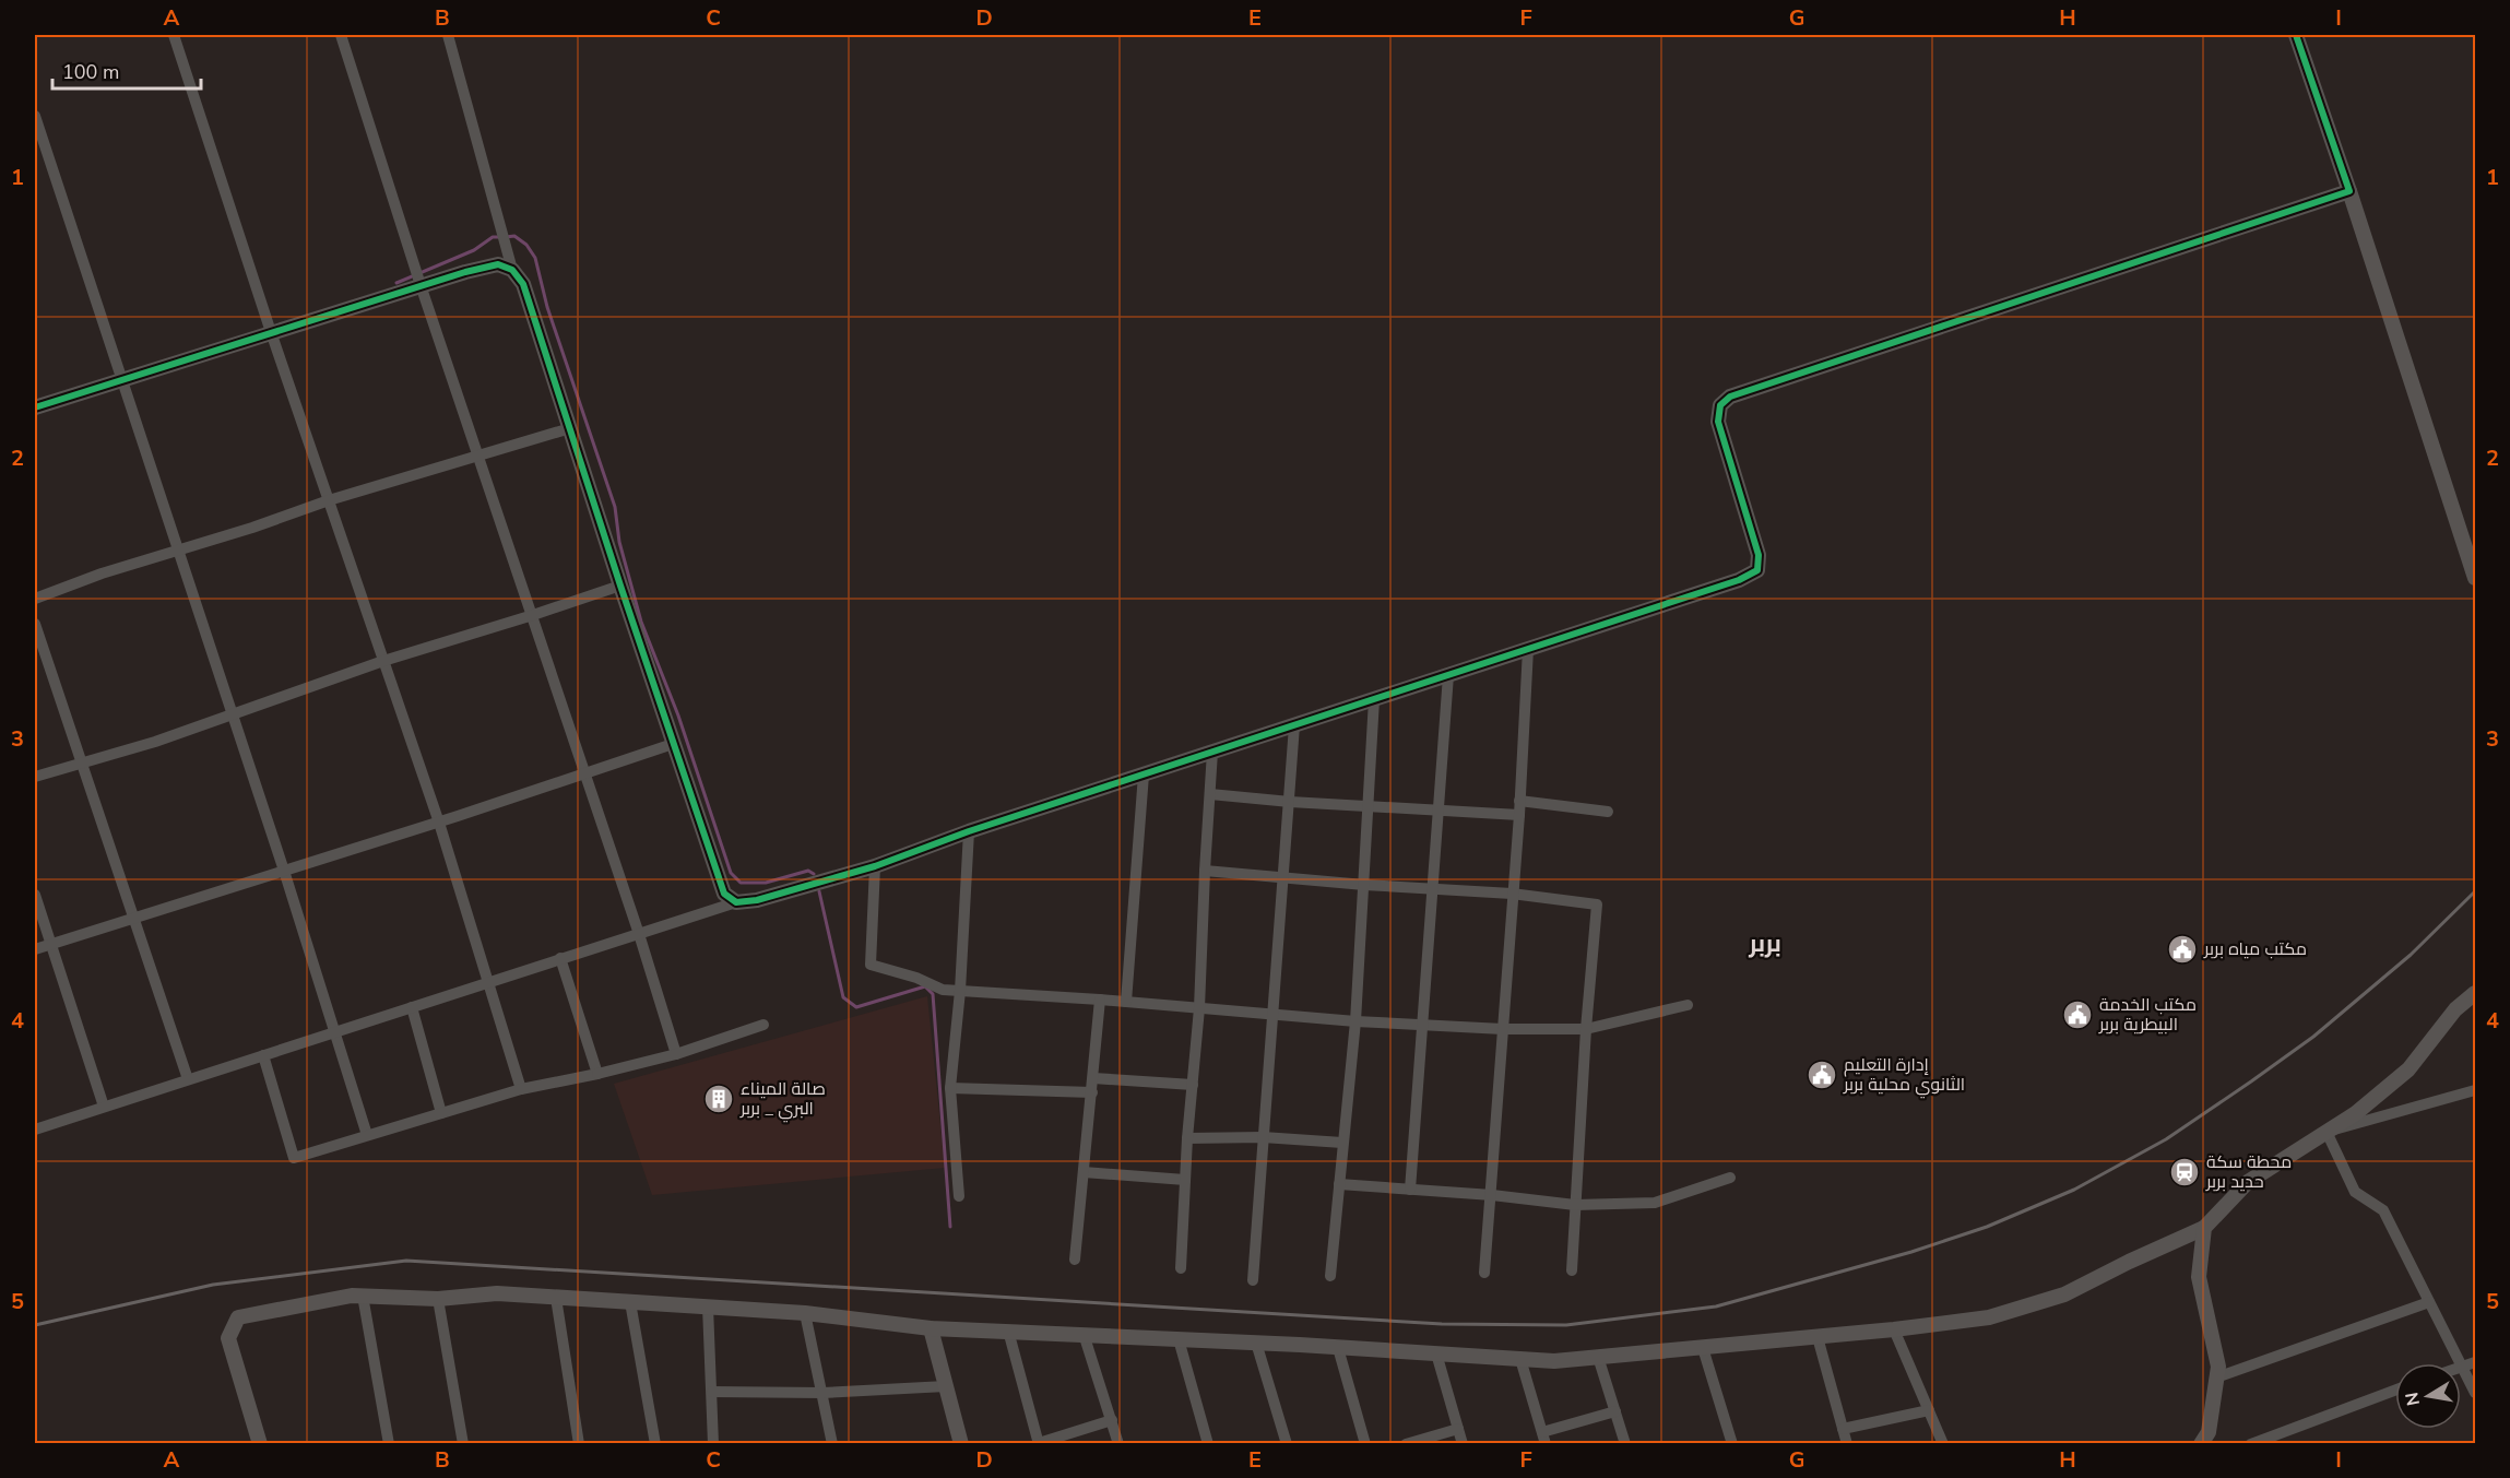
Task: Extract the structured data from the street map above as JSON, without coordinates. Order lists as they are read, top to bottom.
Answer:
{
  "districts": ["بربر"],
  "places": {
    "public building": ["مكتب مياه بربر", "مكتب الخدمة البيطرية بربر", "إدارة التعليم الثانوي محلية بربر"],
    "building": ["صالة الميناء البري _ بربر"],
    "station": ["محطة سكة حديد بربر"]
  },
  "scale_bar": "100 m",
  "north": "left",
  "grid": {
    "columns": [
      "A",
      "B",
      "C",
      "D",
      "E",
      "F",
      "G",
      "H",
      "I"
    ],
    "rows": [
      "1",
      "2",
      "3",
      "4",
      "5"
    ]
  }
}
